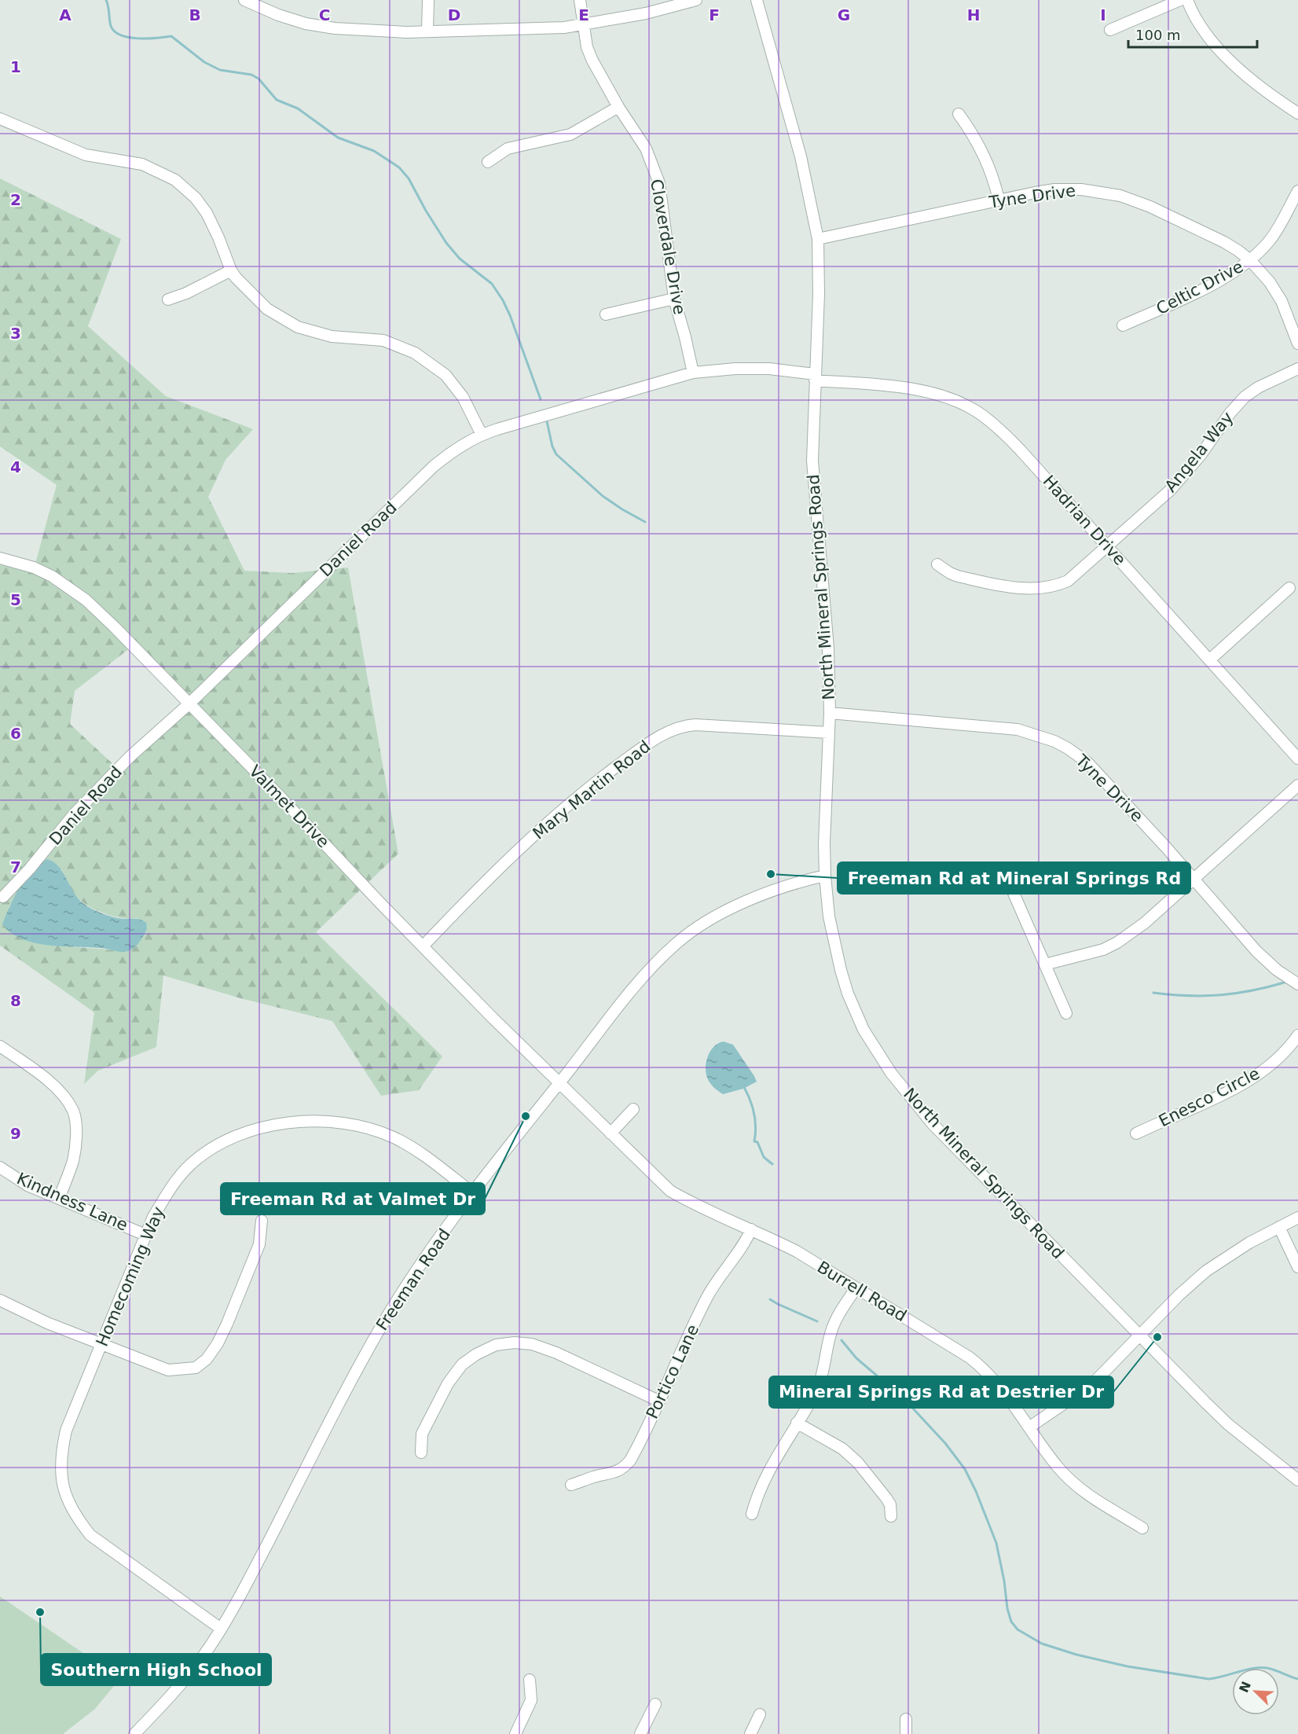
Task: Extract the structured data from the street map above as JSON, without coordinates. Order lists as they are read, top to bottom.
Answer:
{
  "streets": {
    "street": [
      "Tyne Drive",
      "Cloverdale Drive",
      "Celtic Drive",
      "Angela Way",
      "Hadrian Drive",
      "Daniel Road",
      "North Mineral Springs Road",
      "Mary Martin Road",
      "Valmet Drive",
      "Enesco Circle",
      "Kindness Lane",
      "Homecoming Way",
      "Freeman Road",
      "Burrell Road",
      "Portico Lane"
    ]
  },
  "crossings": [
    ["Tyne Drive", "Celtic Drive"],
    ["Tyne Drive", "North Mineral Springs Road"],
    ["Cloverdale Drive", "Daniel Road"],
    ["Angela Way", "Hadrian Drive"],
    ["Hadrian Drive", "Daniel Road"],
    ["Hadrian Drive", "North Mineral Springs Road"],
    ["Daniel Road", "North Mineral Springs Road"],
    ["Daniel Road", "Valmet Drive"],
    ["North Mineral Springs Road", "Mary Martin Road"],
    ["North Mineral Springs Road", "Freeman Road"],
    ["Mary Martin Road", "Valmet Drive"],
    ["Valmet Drive", "Freeman Road"],
    ["Valmet Drive", "Burrell Road"],
    ["Kindness Lane", "Homecoming Way"],
    ["Homecoming Way", "Freeman Road"],
    ["Freeman Road", "Burrell Road"],
    ["Burrell Road", "Portico Lane"]
  ],
  "places": [
    "Freeman Rd at Mineral Springs Rd",
    "Freeman Rd at Valmet Dr",
    "Mineral Springs Rd at Destrier Dr",
    "Southern High School"
  ],
  "scale_bar": "100 m",
  "north": "top left",
  "grid": {
    "columns": [
      "A",
      "B",
      "C",
      "D",
      "E",
      "F",
      "G",
      "H",
      "I"
    ],
    "rows": [
      "1",
      "2",
      "3",
      "4",
      "5",
      "6",
      "7",
      "8",
      "9"
    ]
  }
}
